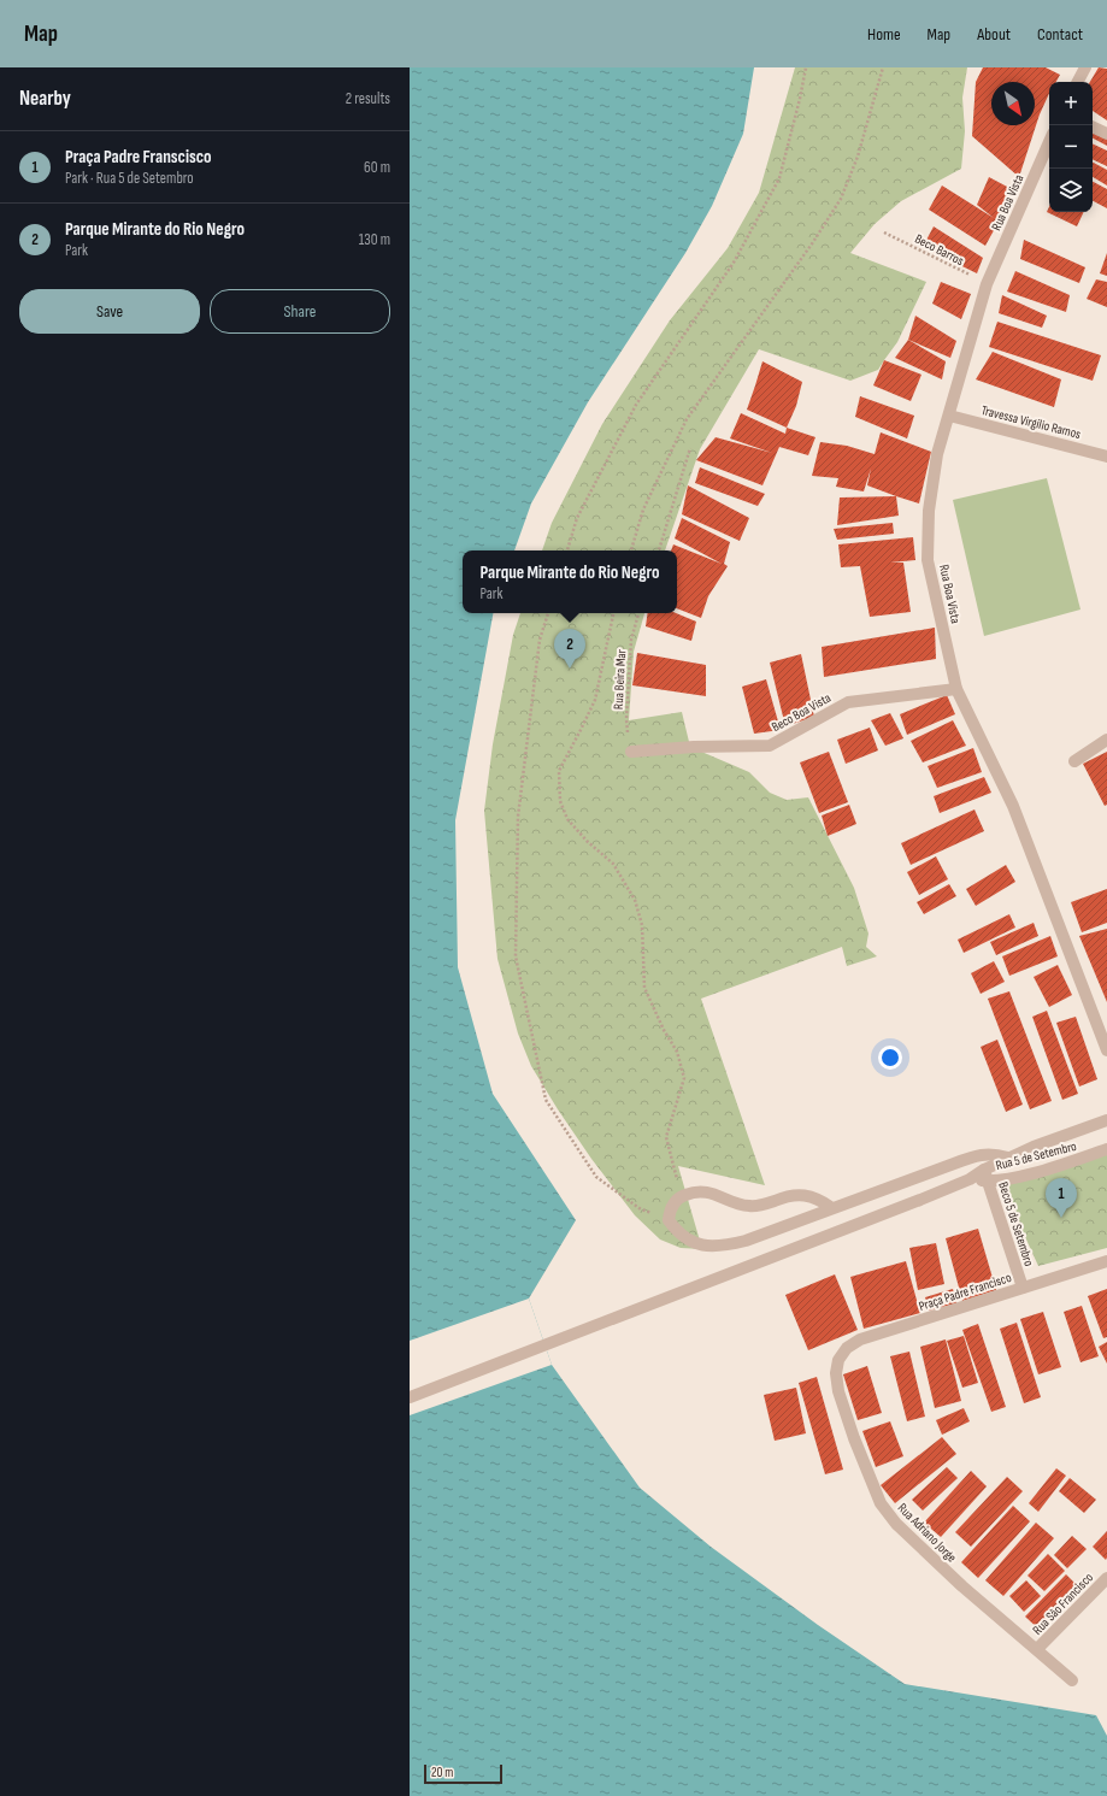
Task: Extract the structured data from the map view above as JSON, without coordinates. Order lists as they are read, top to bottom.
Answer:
{
  "streets": {
    "street": [
      "Rua Boa Vista",
      "Travessa Virgílio Ramos",
      "Beco Boa Vista",
      "Rua 5 de Setembro",
      "Beco 5 de Setembro",
      "Praça Padre Francisco",
      "Rua Adriano Jorge",
      "Rua São Francisco"
    ],
    "path": ["Beco Barros", "Rua Beira Mar"]
  },
  "crossings": [
    ["Rua Boa Vista", "Beco Barros"],
    ["Rua Boa Vista", "Travessa Virgílio Ramos"],
    ["Rua Boa Vista", "Beco Boa Vista"],
    ["Rua Beira Mar", "Beco Boa Vista"],
    ["Rua 5 de Setembro", "Beco 5 de Setembro"],
    ["Beco 5 de Setembro", "Praça Padre Francisco"],
    ["Praça Padre Francisco", "Rua Adriano Jorge"],
    ["Rua Adriano Jorge", "Rua São Francisco"]
  ],
  "scale_bar": "20 m",
  "north": "bottom right",
  "page": {
    "header": "Map",
    "nav": [
      "Home",
      "Map",
      "About",
      "Contact"
    ],
    "heading": ["Nearby", "2 results"],
    "map_buttons": ["+", "−"],
    "list": [
      {
        "mark": "1",
        "name": "Praça Padre Franscisco",
        "note": "Park · Rua 5 de Setembro",
        "value": "60 m"
      },
      {
        "mark": "2",
        "name": "Parque Mirante do Rio Negro",
        "note": "Park",
        "value": "130 m"
      }
    ],
    "buttons": ["Save", "Share"],
    "popup": ["Parque Mirante do Rio Negro", "Park"],
    "pins": ["2", "1"],
    "scale": "20 m"
  }
}
